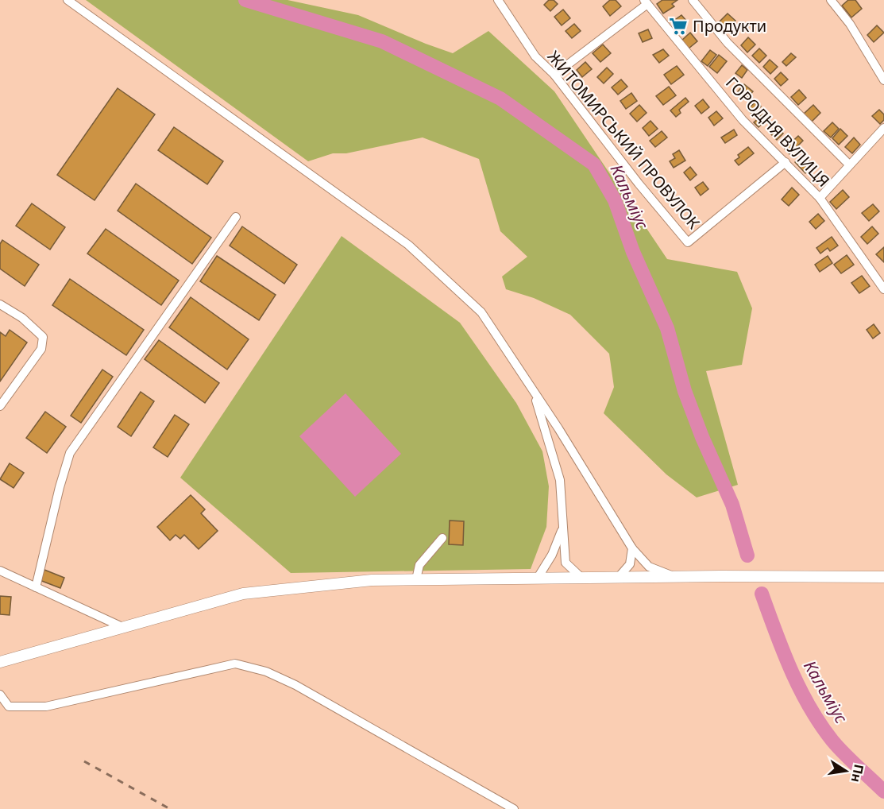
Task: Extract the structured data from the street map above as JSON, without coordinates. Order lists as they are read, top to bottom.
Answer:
{
  "streets": {
    "street": ["ГОРОДНЯ ВУЛИЦЯ", "ЖИТОМИРСЬКИЙ ПРОВУЛОК"]
  },
  "crossings": [
    ["ГОРОДНЯ ВУЛИЦЯ", "ЖИТОМИРСЬКИЙ ПРОВУЛОК"]
  ],
  "water": ["Кальміус"],
  "places": {
    "supermarket": ["Продукти"]
  },
  "north": "right"
}
